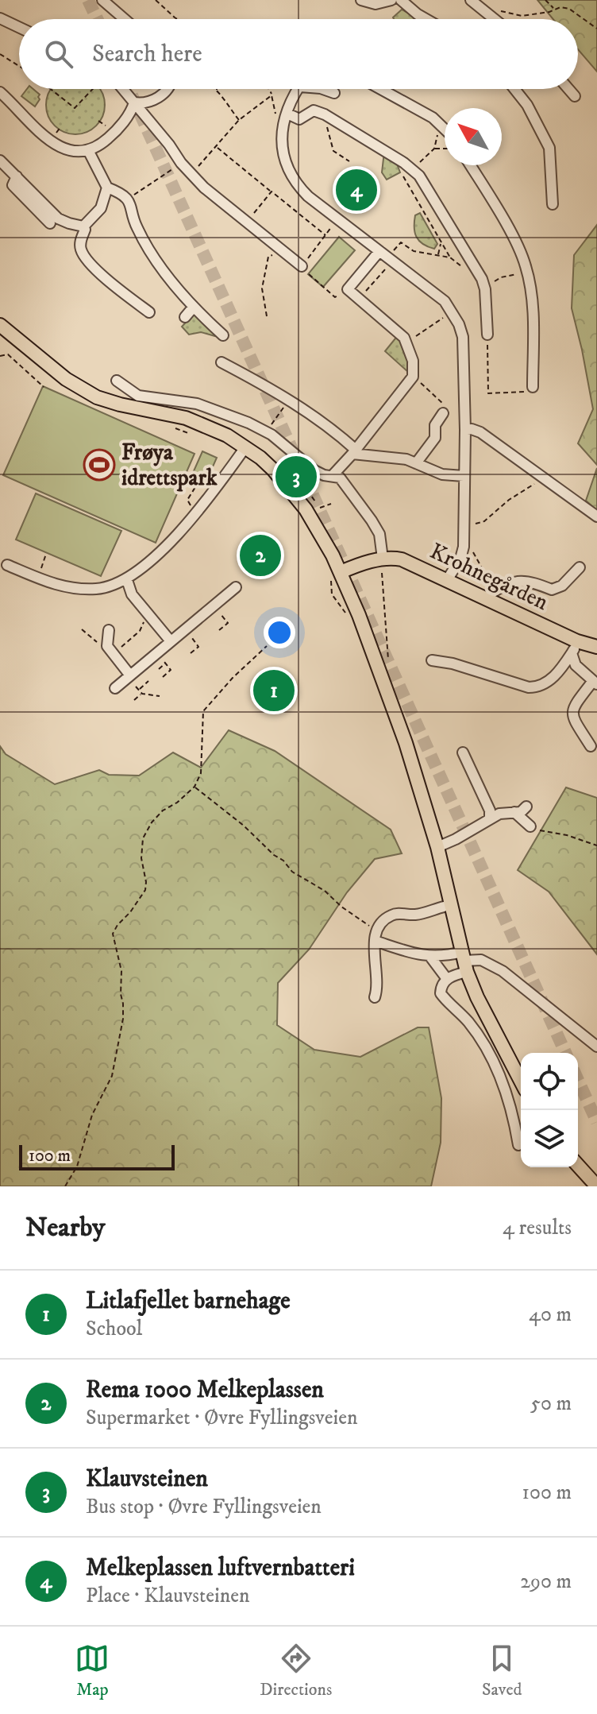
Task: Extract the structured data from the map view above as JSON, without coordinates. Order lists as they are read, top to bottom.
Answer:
{
  "streets": {
    "main road": ["Krohnegården"]
  },
  "places": {
    "sports": ["Frøya idrettspark"]
  },
  "scale_bar": "100 m",
  "north": "top left",
  "page": {
    "search": "Search here",
    "pins": [
      "4",
      "3",
      "2",
      "1"
    ],
    "scale": "100 m",
    "heading": ["Nearby", "4 results"],
    "list": [
      {
        "mark": "1",
        "name": "Litlafjellet barnehage",
        "note": "School",
        "value": "40 m"
      },
      {
        "mark": "2",
        "name": "Rema 1000 Melkeplassen",
        "note": "Supermarket · Øvre Fyllingsveien",
        "value": "50 m"
      },
      {
        "mark": "3",
        "name": "Klauvsteinen",
        "note": "Bus stop · Øvre Fyllingsveien",
        "value": "100 m"
      },
      {
        "mark": "4",
        "name": "Melkeplassen luftvernbatteri",
        "note": "Place · Klauvsteinen",
        "value": "290 m"
      }
    ],
    "nav": ["Map", "Directions", "Saved"]
  }
}
